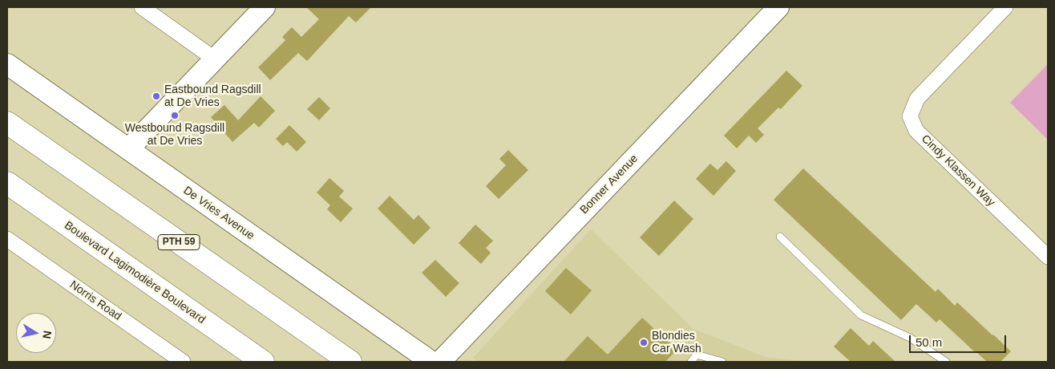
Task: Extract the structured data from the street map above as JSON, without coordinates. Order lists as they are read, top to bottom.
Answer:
{
  "streets": {
    "main road": ["PTH 59", "Boulevard Lagimodière Boulevard"],
    "street": [
      "Cindy Klassen Way",
      "Bonner Avenue",
      "De Vries Avenue",
      "Norris Road"
    ]
  },
  "places": ["Eastbound Ragsdill at De Vries", "Westbound Ragsdill at De Vries", "Blondies Car Wash"],
  "scale_bar": "50 m",
  "north": "right"
}
